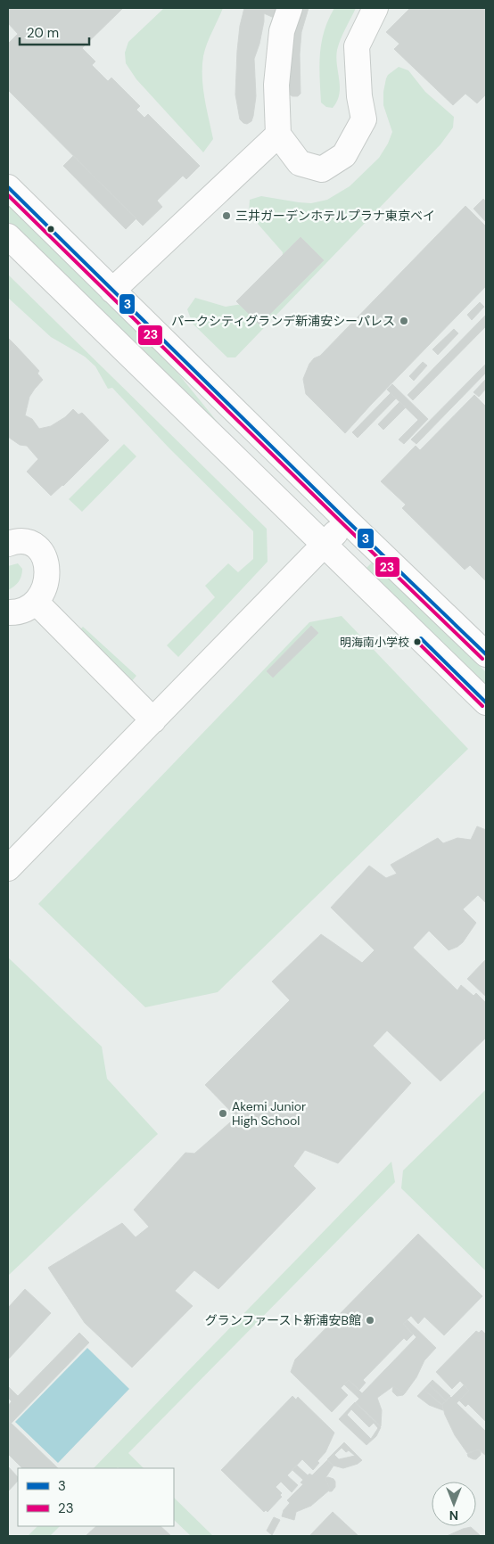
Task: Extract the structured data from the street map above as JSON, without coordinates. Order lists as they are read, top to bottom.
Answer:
{
  "places": [
    "三井ガーデンホテルプラナ東京ベイ",
    "パークシティグランデ新浦安シーパレス",
    "明海南小学校",
    "Akemi Junior High School",
    "グランファースト新浦安B館"
  ],
  "lines": ["transit line 3", "transit line 23"],
  "legend": ["3", "23"],
  "scale_bar": "20 m",
  "north": "bottom"
}
